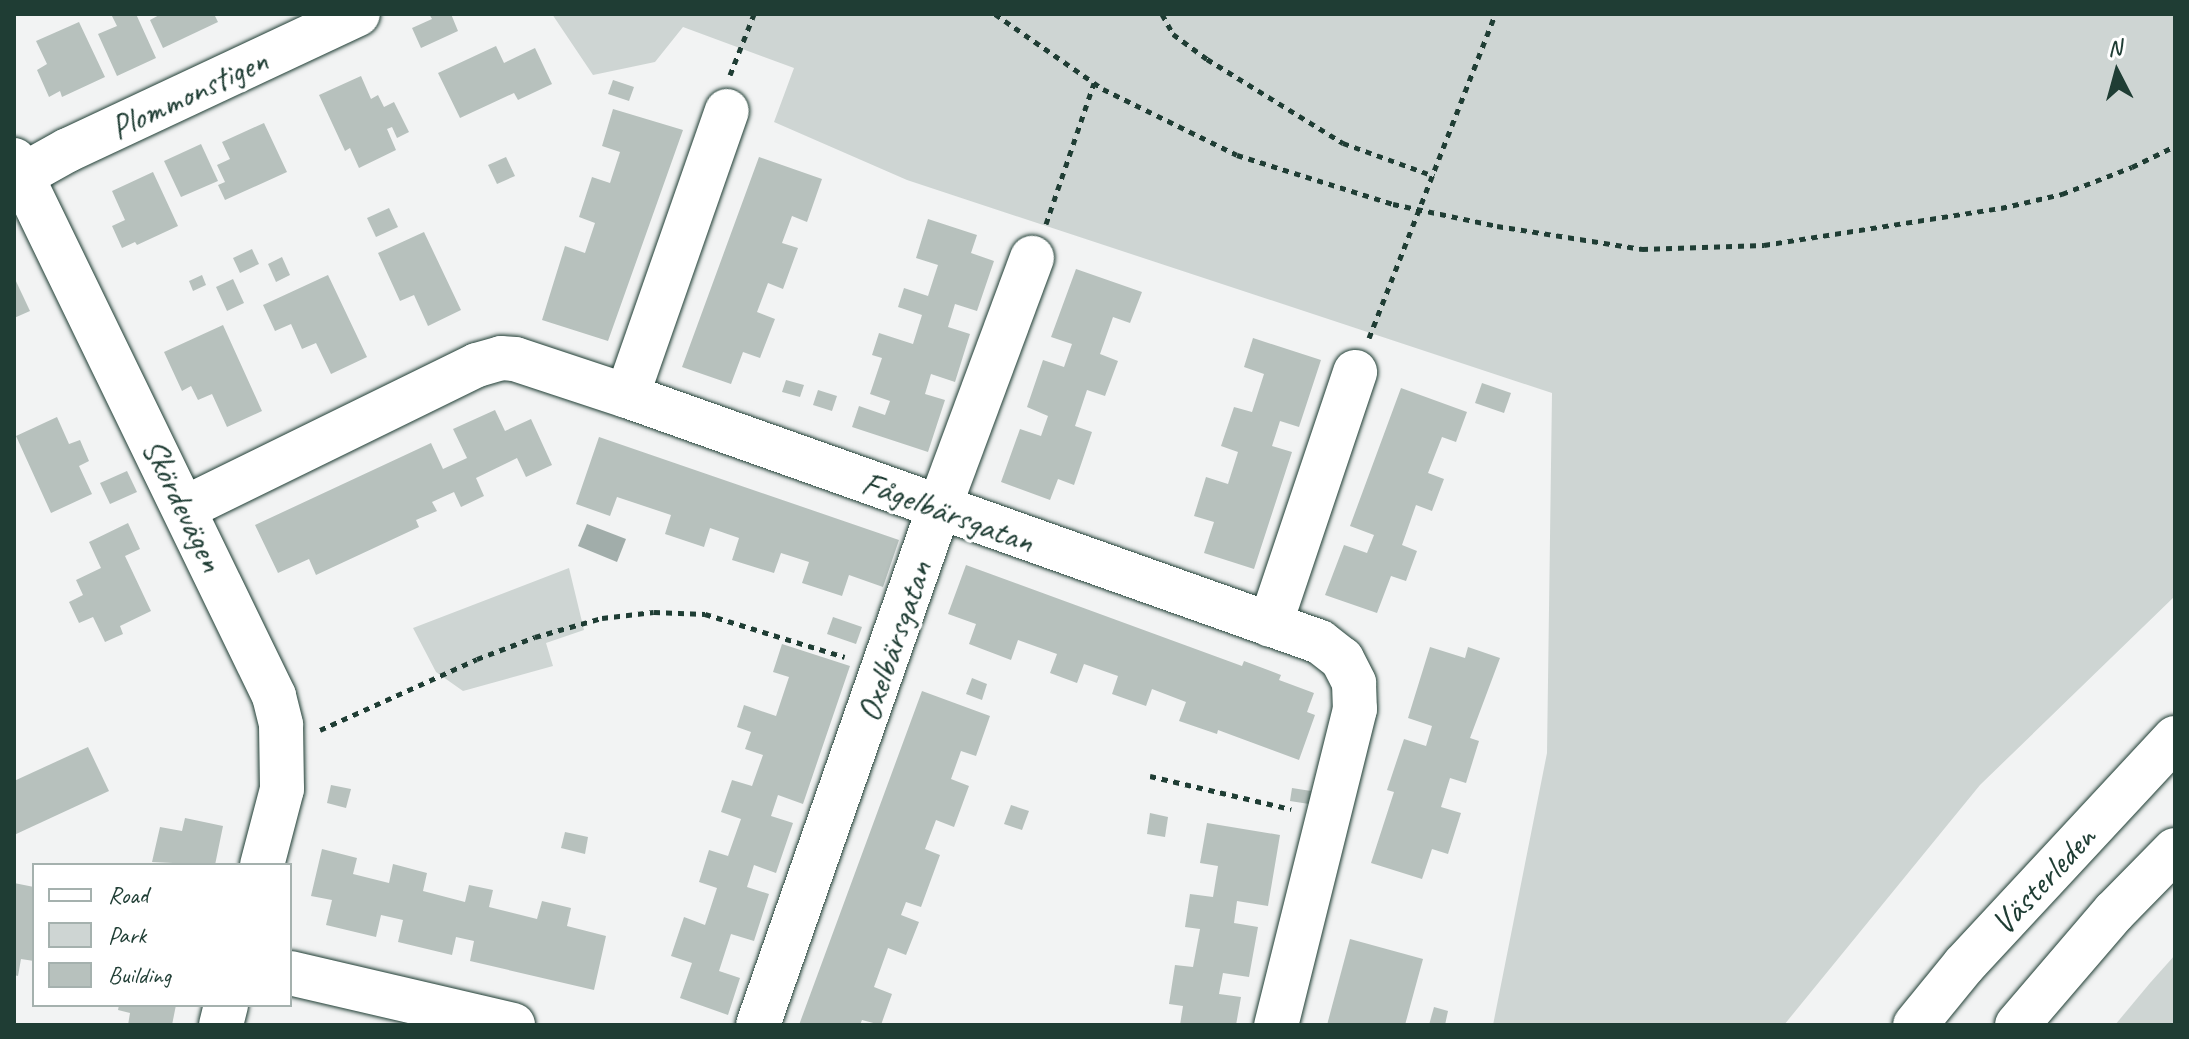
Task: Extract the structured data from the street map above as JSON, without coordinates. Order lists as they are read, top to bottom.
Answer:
{
  "streets": {
    "main road": [
      "Plommonstigen",
      "Skördevägen",
      "Fågelbärsgatan",
      "Oxelbärsgatan",
      "Västerleden"
    ]
  },
  "crossings": [
    ["Plommonstigen", "Skördevägen"],
    ["Skördevägen", "Fågelbärsgatan"],
    ["Fågelbärsgatan", "Oxelbärsgatan"]
  ],
  "legend": ["Road", "Park", "Building"],
  "north": "top"
}
